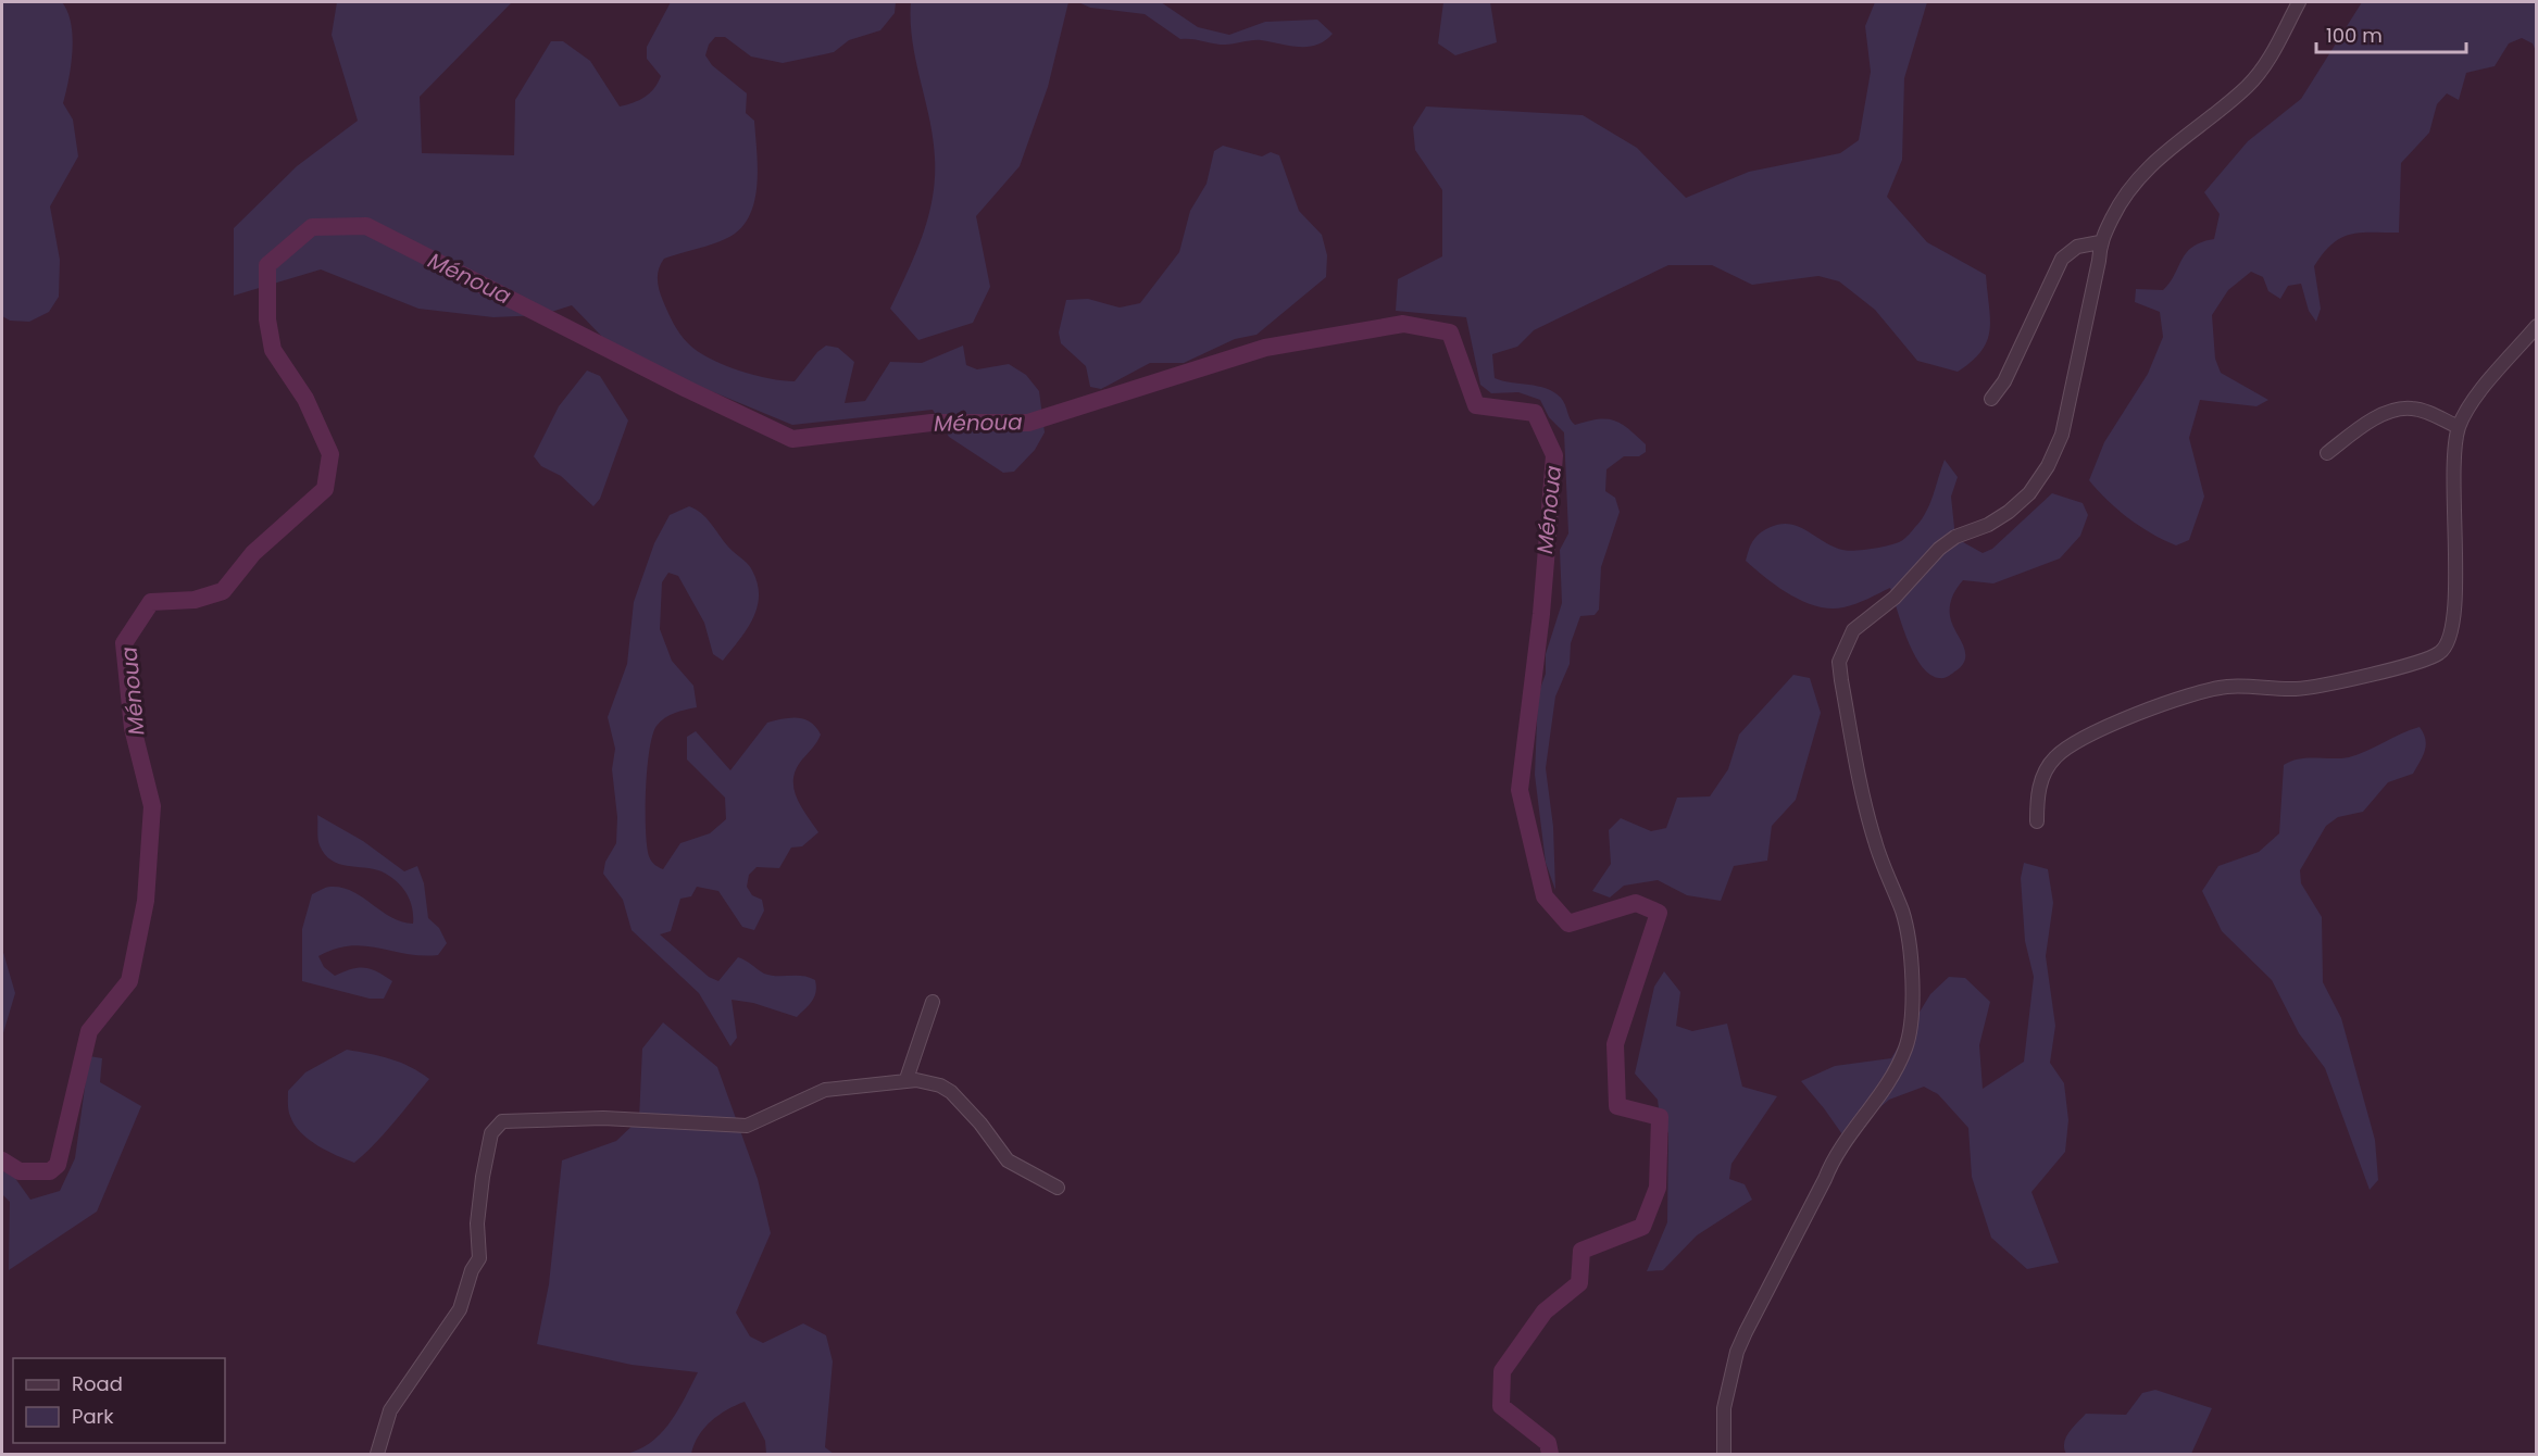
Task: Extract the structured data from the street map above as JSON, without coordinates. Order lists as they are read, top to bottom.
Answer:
{
  "water": ["Ménoua"],
  "legend": ["Road", "Park"],
  "scale_bar": "100 m"
}
